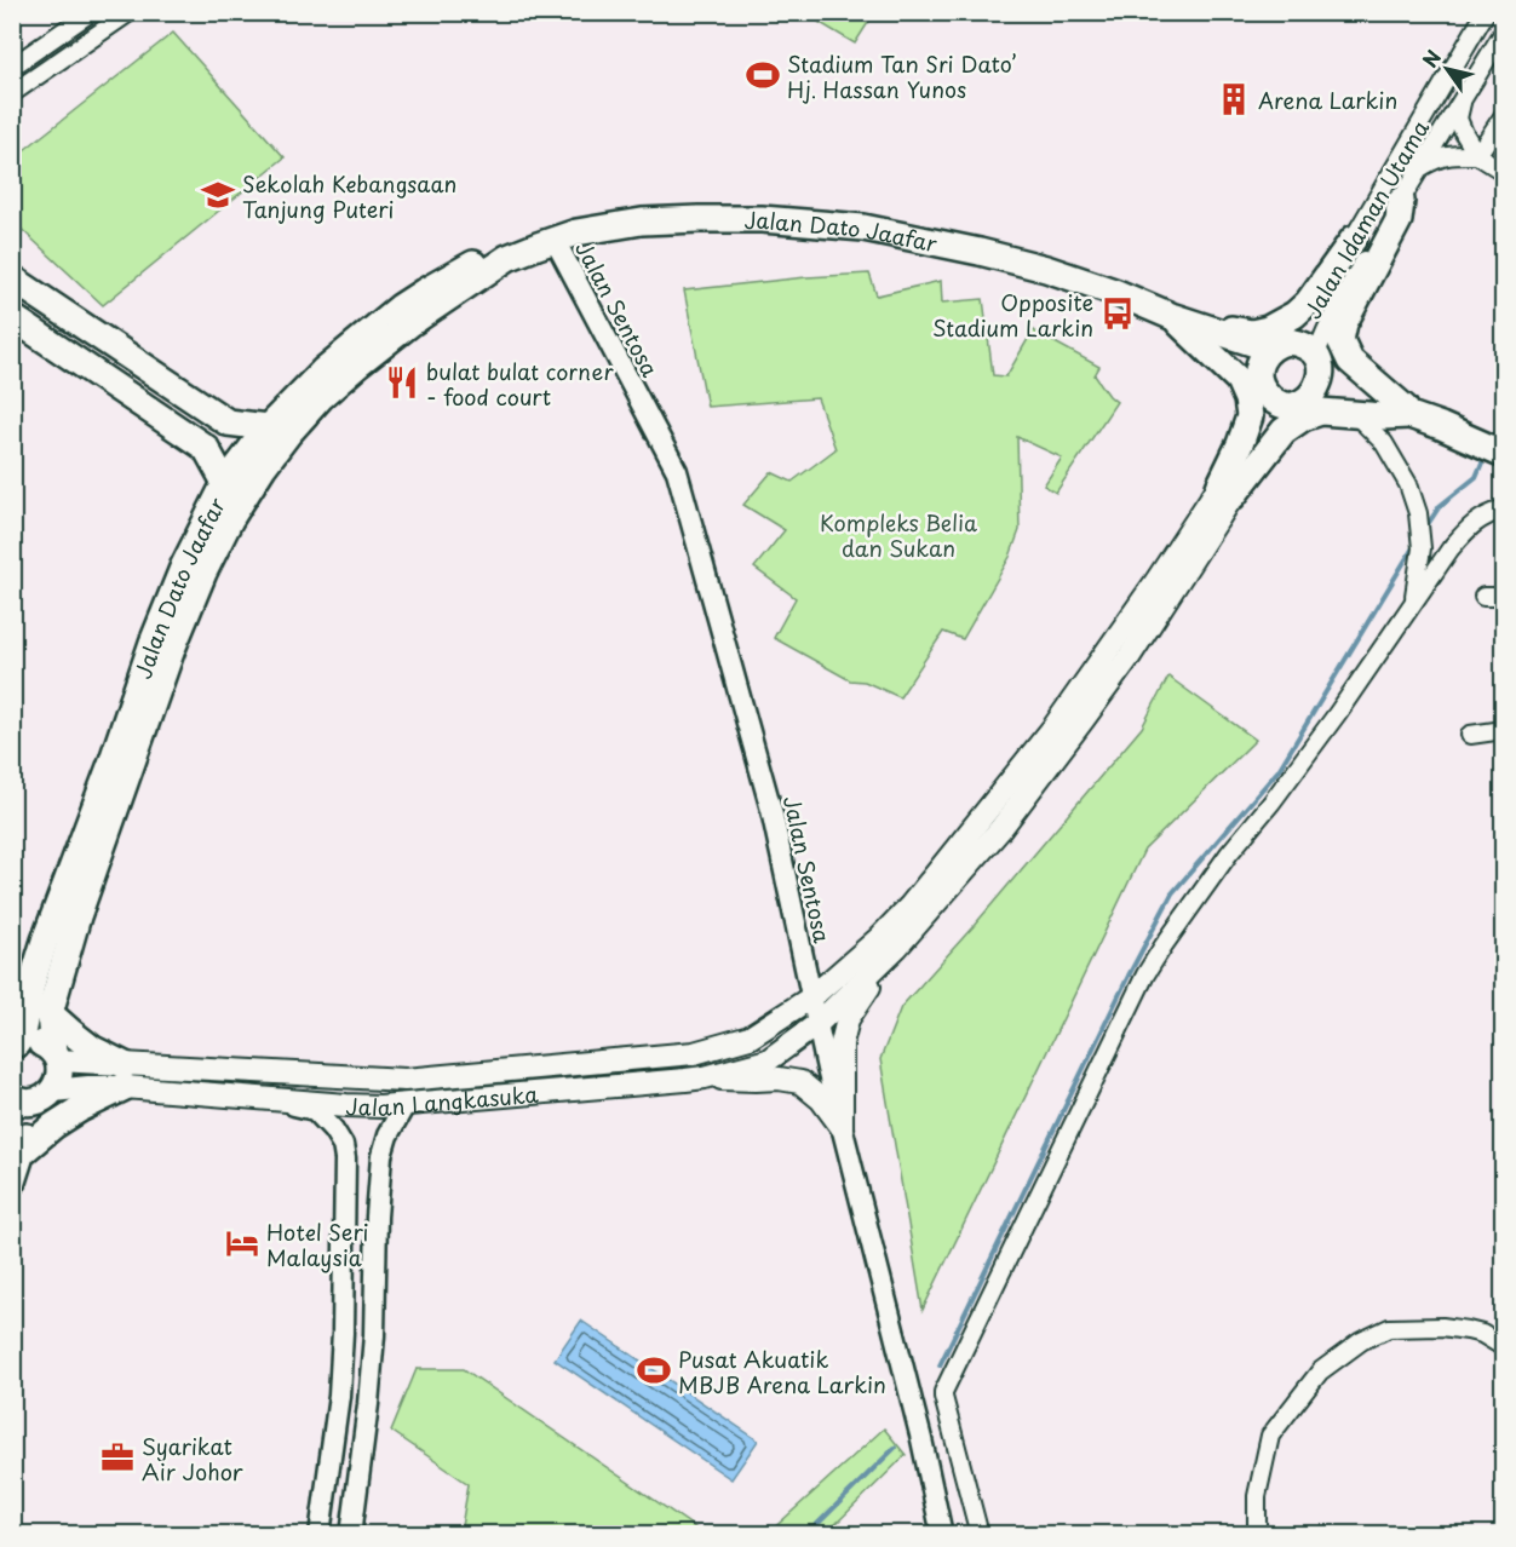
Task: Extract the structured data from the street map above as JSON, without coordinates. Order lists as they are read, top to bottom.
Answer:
{
  "streets": {
    "main road": ["Jalan Dato Jaafar", "Jalan Langkasuka"],
    "street": ["Jalan Idaman Utama", "Jalan Sentosa"]
  },
  "crossings": [
    ["Jalan Idaman Utama", "Jalan Dato Jaafar"],
    ["Jalan Dato Jaafar", "Jalan Sentosa"],
    ["Jalan Dato Jaafar", "Jalan Langkasuka"],
    ["Jalan Sentosa", "Jalan Langkasuka"]
  ],
  "parks": ["Kompleks Belia dan Sukan"],
  "places": {
    "sports": ["Stadium Tan Sri Dato’ Hj. Hassan Yunos", "Pusat Akuatik MBJB Arena Larkin"],
    "building": ["Arena Larkin"],
    "school or university": ["Sekolah Kebangsaan Tanjung Puteri"],
    "bus stop": ["Opposite Stadium Larkin"],
    "restaurant": ["bulat bulat corner - food court"],
    "hotel": ["Hotel Seri Malaysia"],
    "office": ["Syarikat Air Johor"]
  },
  "north": "top left"
}
